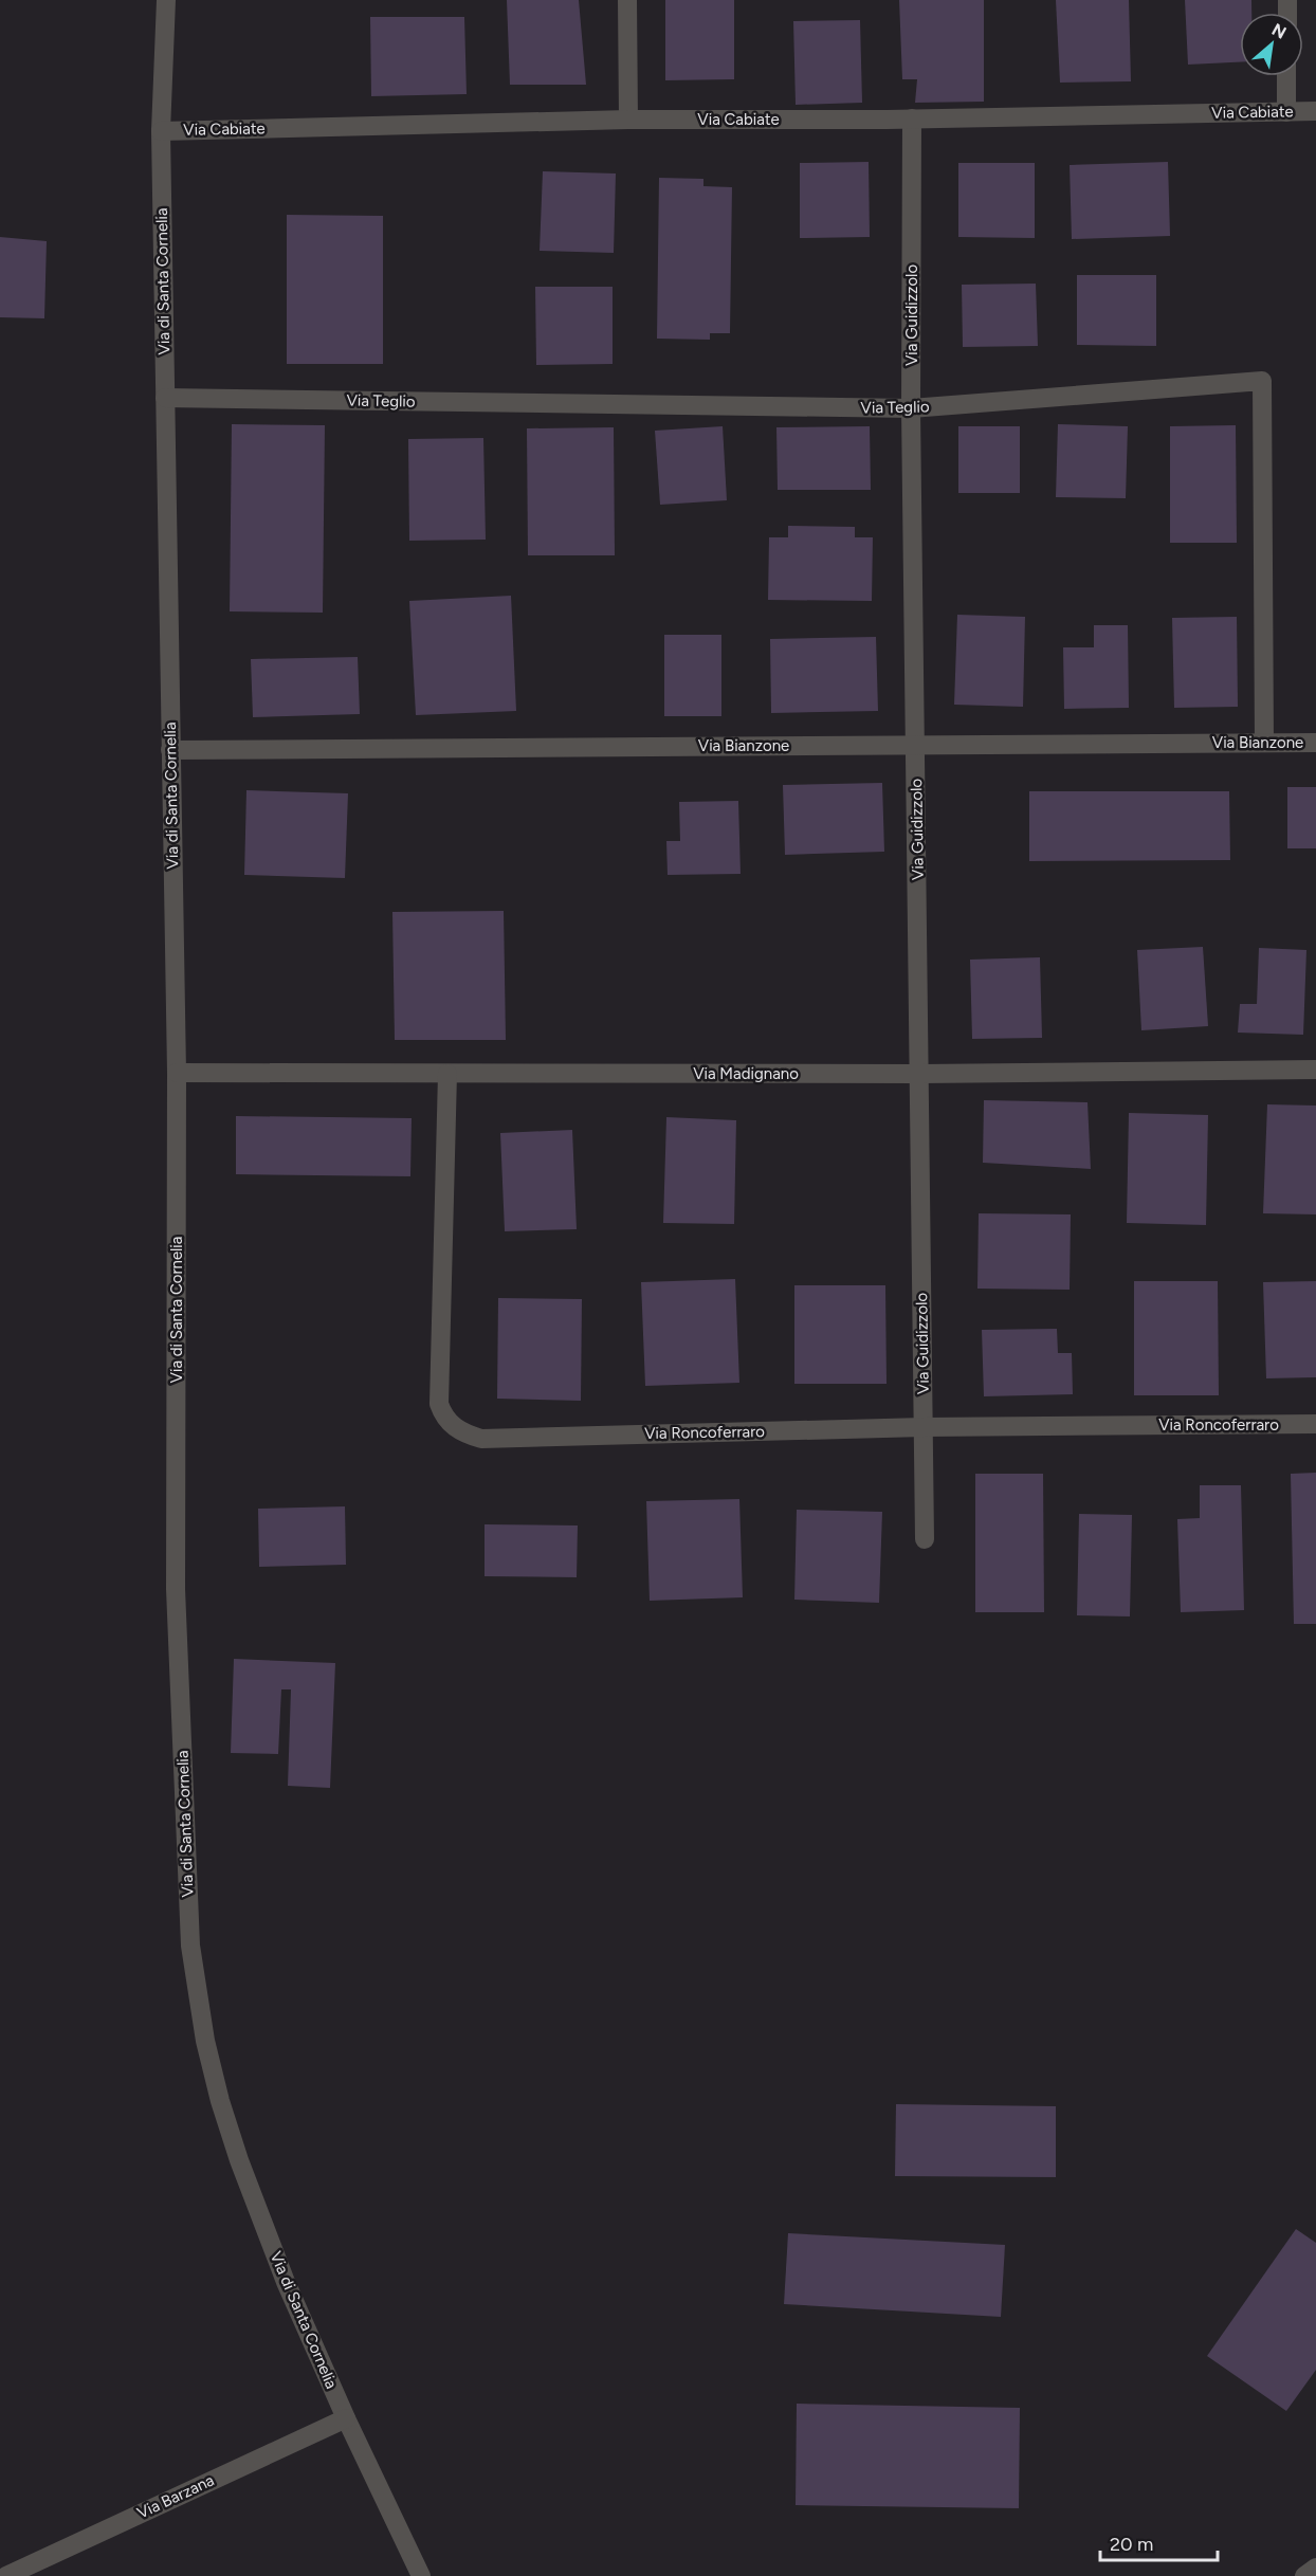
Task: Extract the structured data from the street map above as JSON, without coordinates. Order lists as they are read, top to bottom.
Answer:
{
  "streets": {
    "street": [
      "Via Cabiate",
      "Via di Santa Cornelia",
      "Via Guidizzolo",
      "Via Teglio",
      "Via Bianzone",
      "Via Madignano",
      "Via Roncoferraro",
      "Via Barzana"
    ]
  },
  "crossings": [
    ["Via Cabiate", "Via di Santa Cornelia"],
    ["Via Cabiate", "Via Guidizzolo"],
    ["Via di Santa Cornelia", "Via Teglio"],
    ["Via di Santa Cornelia", "Via Bianzone"],
    ["Via di Santa Cornelia", "Via Madignano"],
    ["Via di Santa Cornelia", "Via Barzana"],
    ["Via Guidizzolo", "Via Teglio"],
    ["Via Guidizzolo", "Via Bianzone"],
    ["Via Guidizzolo", "Via Madignano"],
    ["Via Guidizzolo", "Via Roncoferraro"],
    ["Via Teglio", "Via Bianzone"],
    ["Via Madignano", "Via Roncoferraro"]
  ],
  "scale_bar": "20 m",
  "north": "top right"
}
